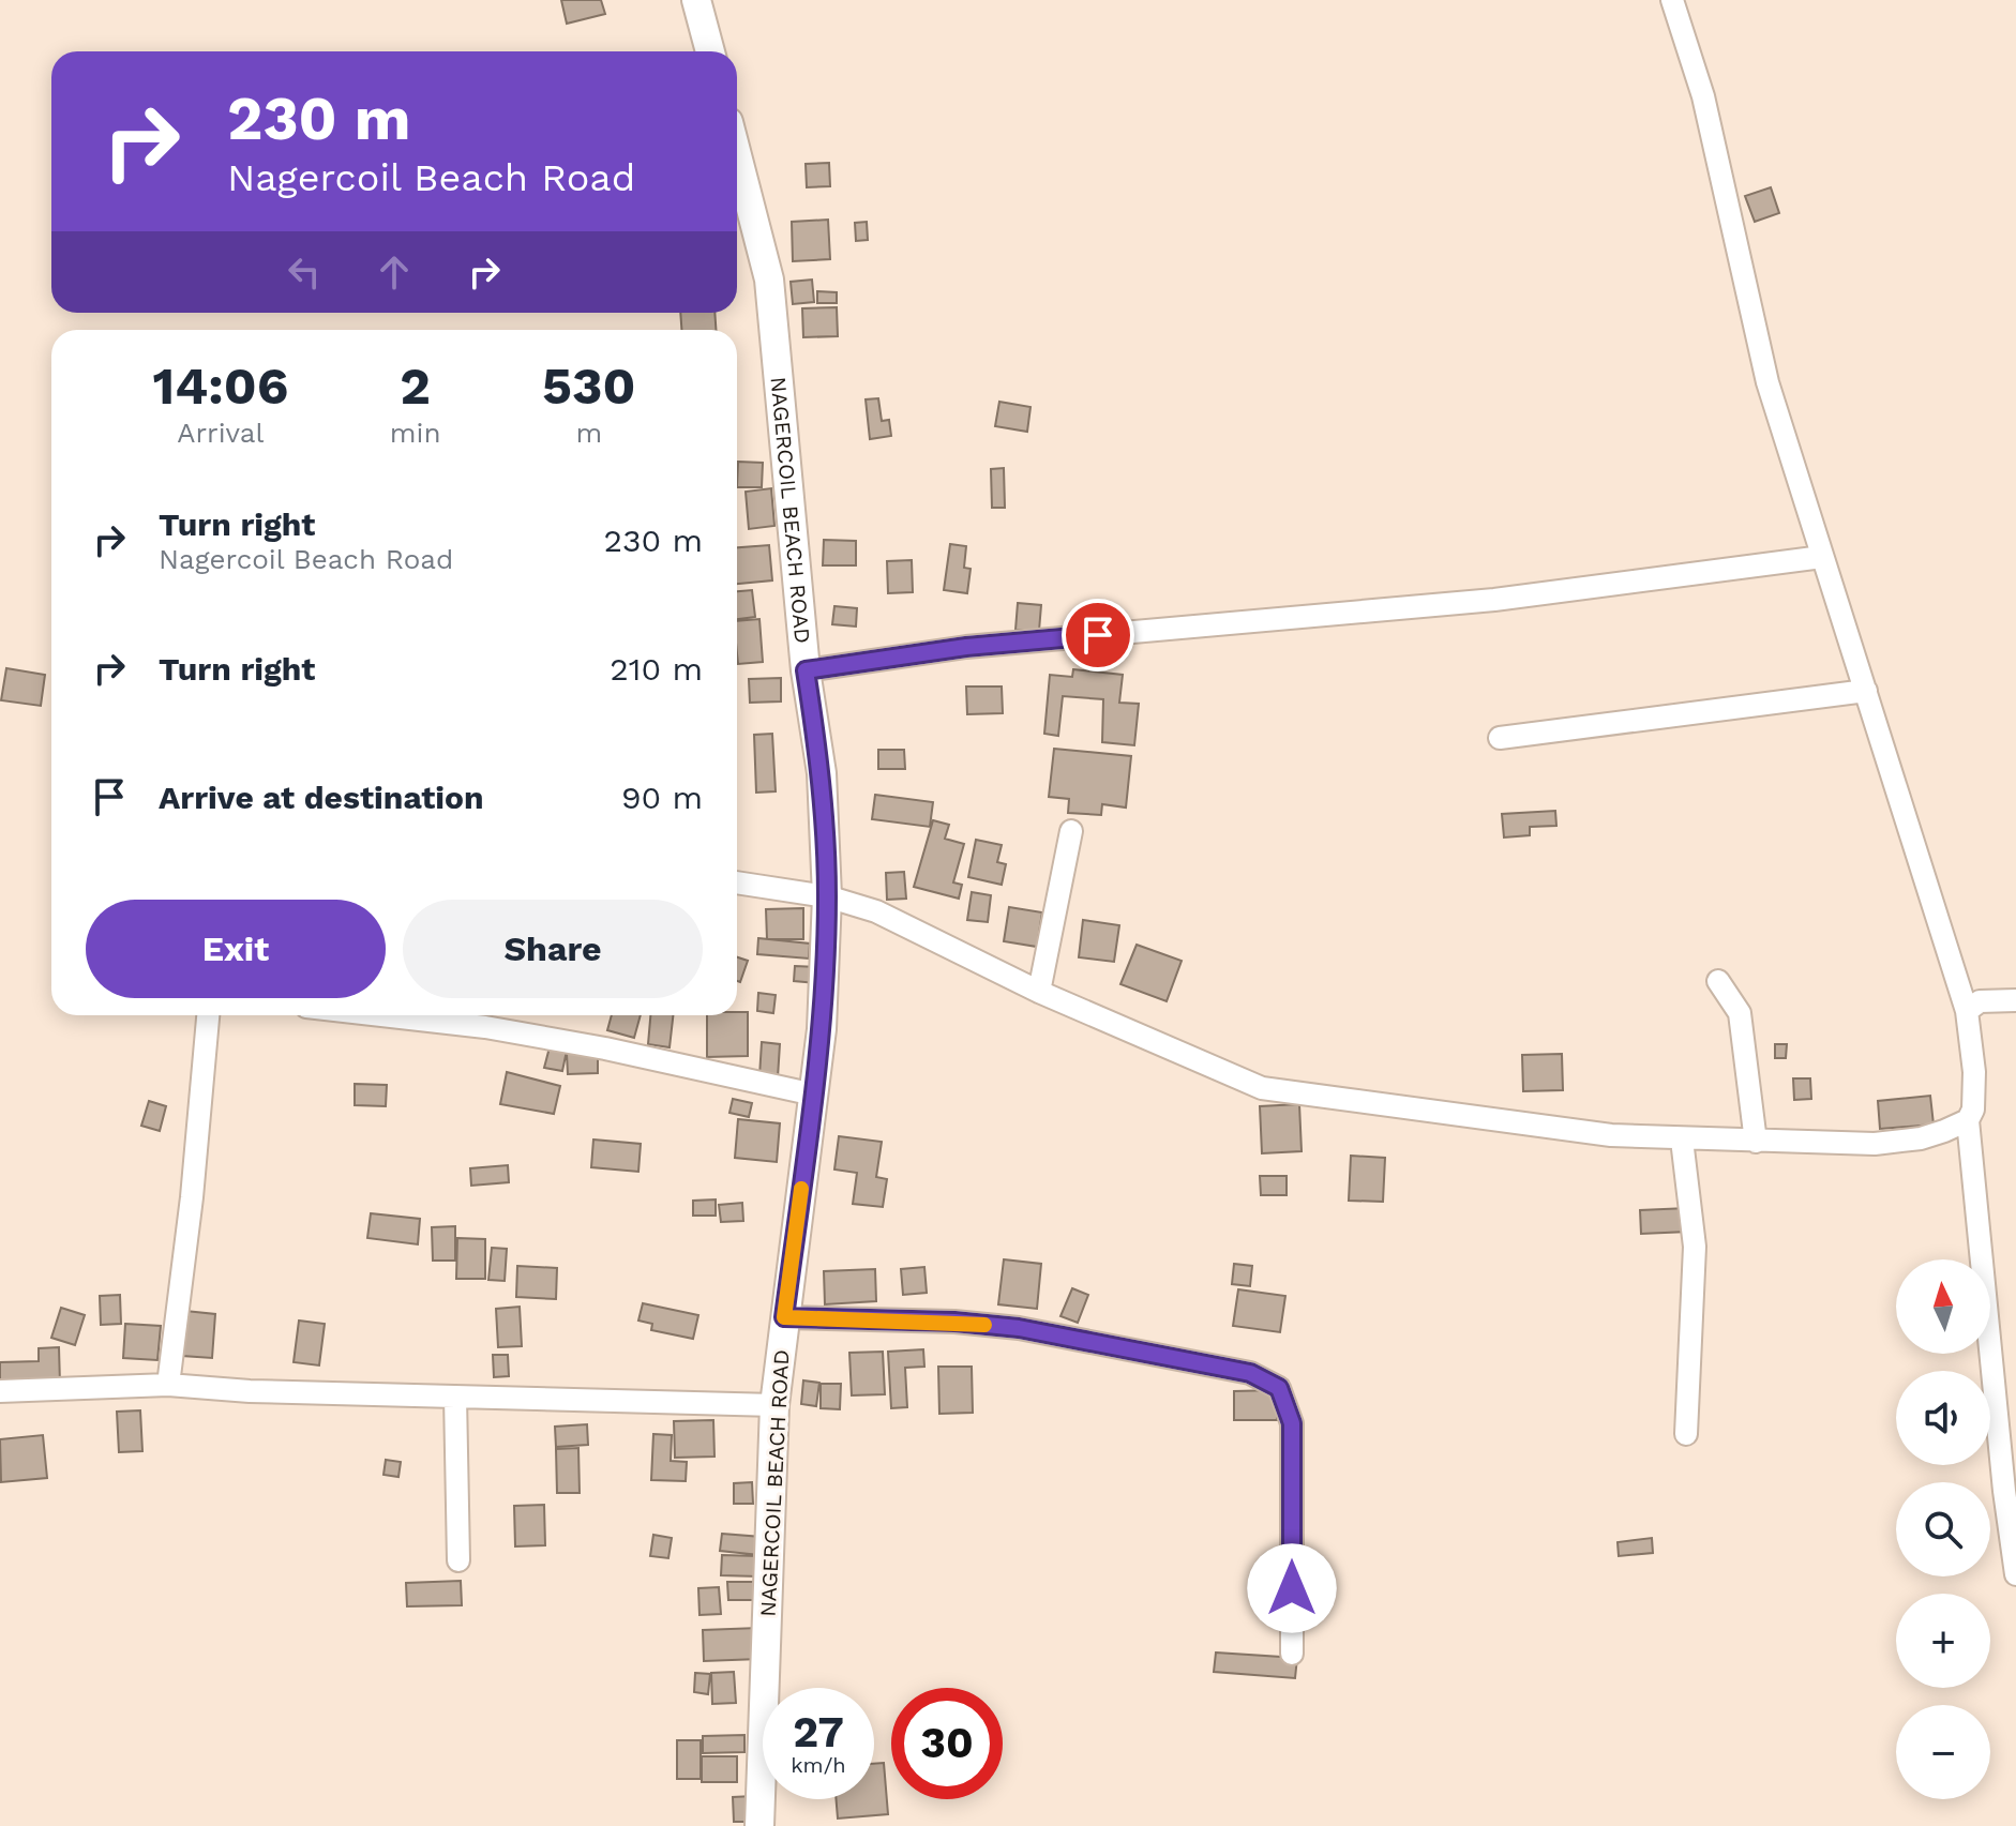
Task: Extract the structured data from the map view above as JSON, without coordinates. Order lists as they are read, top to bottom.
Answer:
{
  "streets": {
    "main road": ["NAGERCOIL BEACH ROAD"]
  },
  "north": "top",
  "page": {
    "turn": ["230 m", "Nagercoil Beach Road"],
    "eta": [
      "14:06",
      "Arrival",
      "2",
      "min",
      "530",
      "m"
    ],
    "list": [
      {
        "name": "Turn right",
        "note": "Nagercoil Beach Road",
        "value": "230 m"
      },
      {
        "name": "Turn right",
        "value": "210 m"
      },
      {
        "name": "Arrive at destination",
        "value": "90 m"
      }
    ],
    "buttons": ["Exit", "Share"],
    "map_buttons": ["+", "−"],
    "speed": "27 km/h",
    "limit": "30"
  }
}
